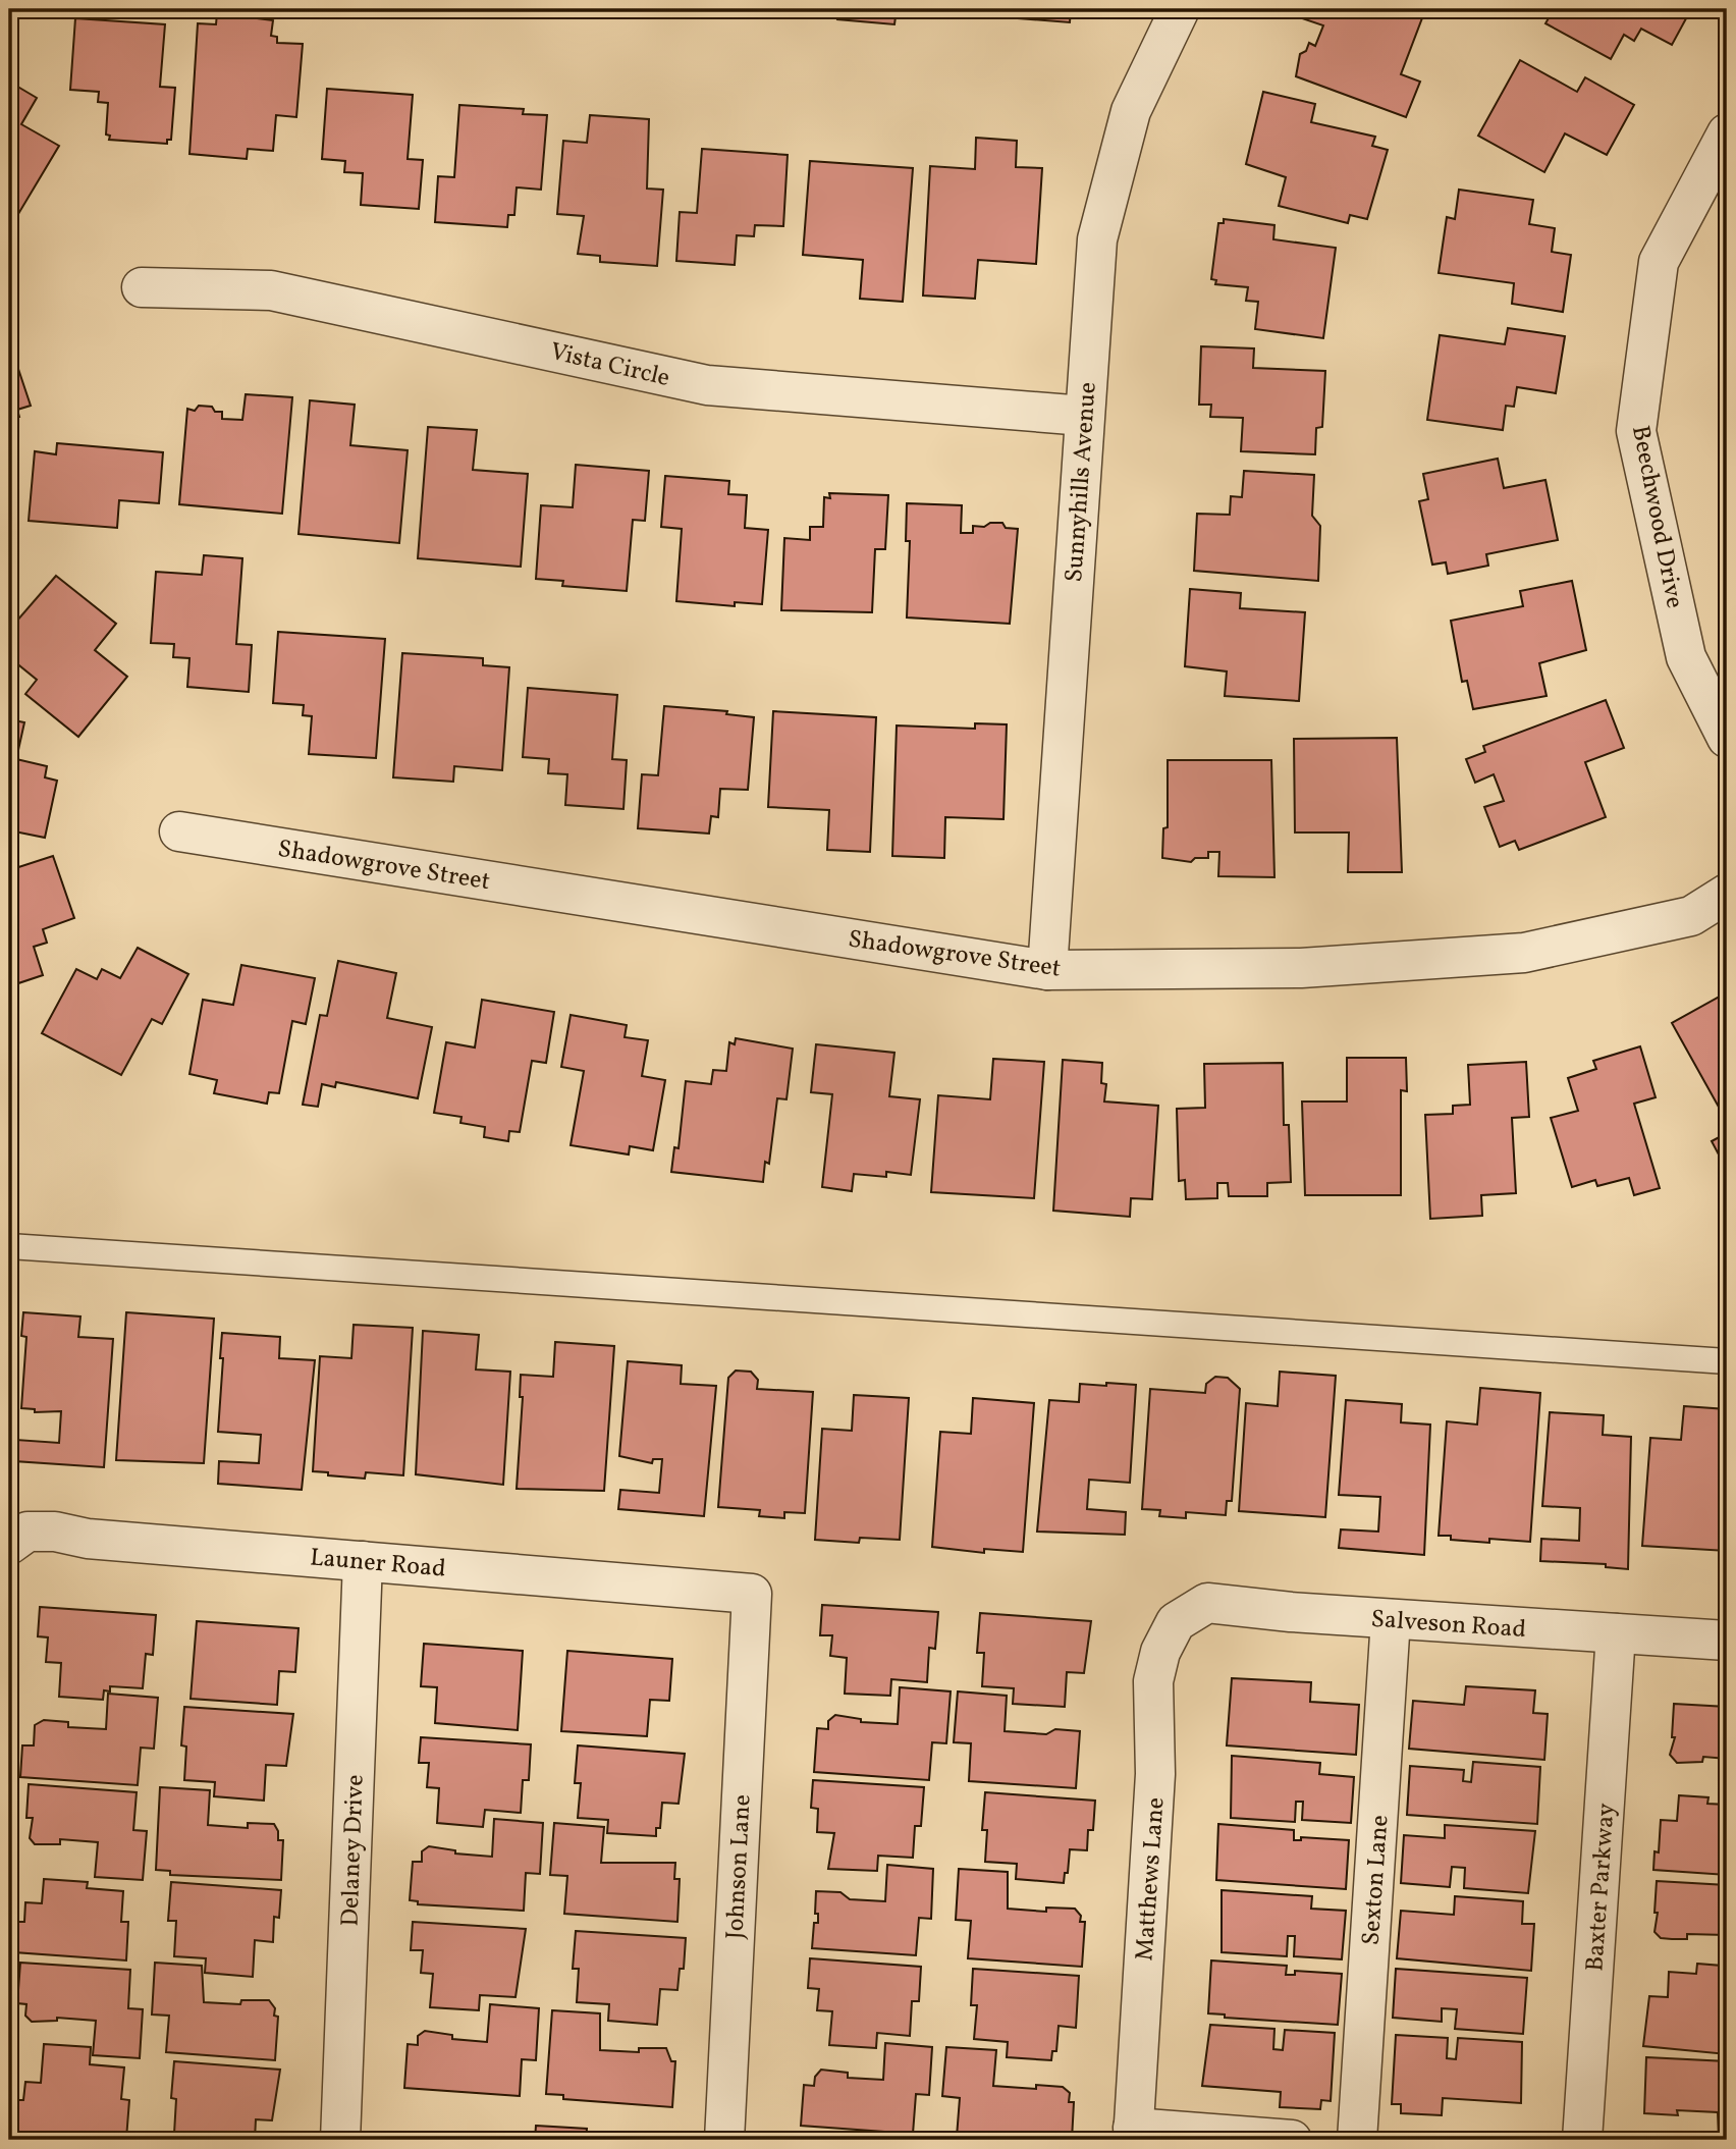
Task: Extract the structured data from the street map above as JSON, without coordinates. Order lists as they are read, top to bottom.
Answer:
{
  "streets": {
    "street": [
      "Vista Circle",
      "Sunnyhills Avenue",
      "Beechwood Drive",
      "Shadowgrove Street",
      "Launer Road",
      "Salveson Road",
      "Delaney Drive",
      "Johnson Lane",
      "Matthews Lane",
      "Sexton Lane",
      "Baxter Parkway"
    ]
  },
  "crossings": [
    ["Vista Circle", "Sunnyhills Avenue"],
    ["Sunnyhills Avenue", "Shadowgrove Street"],
    ["Launer Road", "Delaney Drive"],
    ["Launer Road", "Johnson Lane"],
    ["Salveson Road", "Matthews Lane"],
    ["Salveson Road", "Sexton Lane"],
    ["Salveson Road", "Baxter Parkway"]
  ]
}
